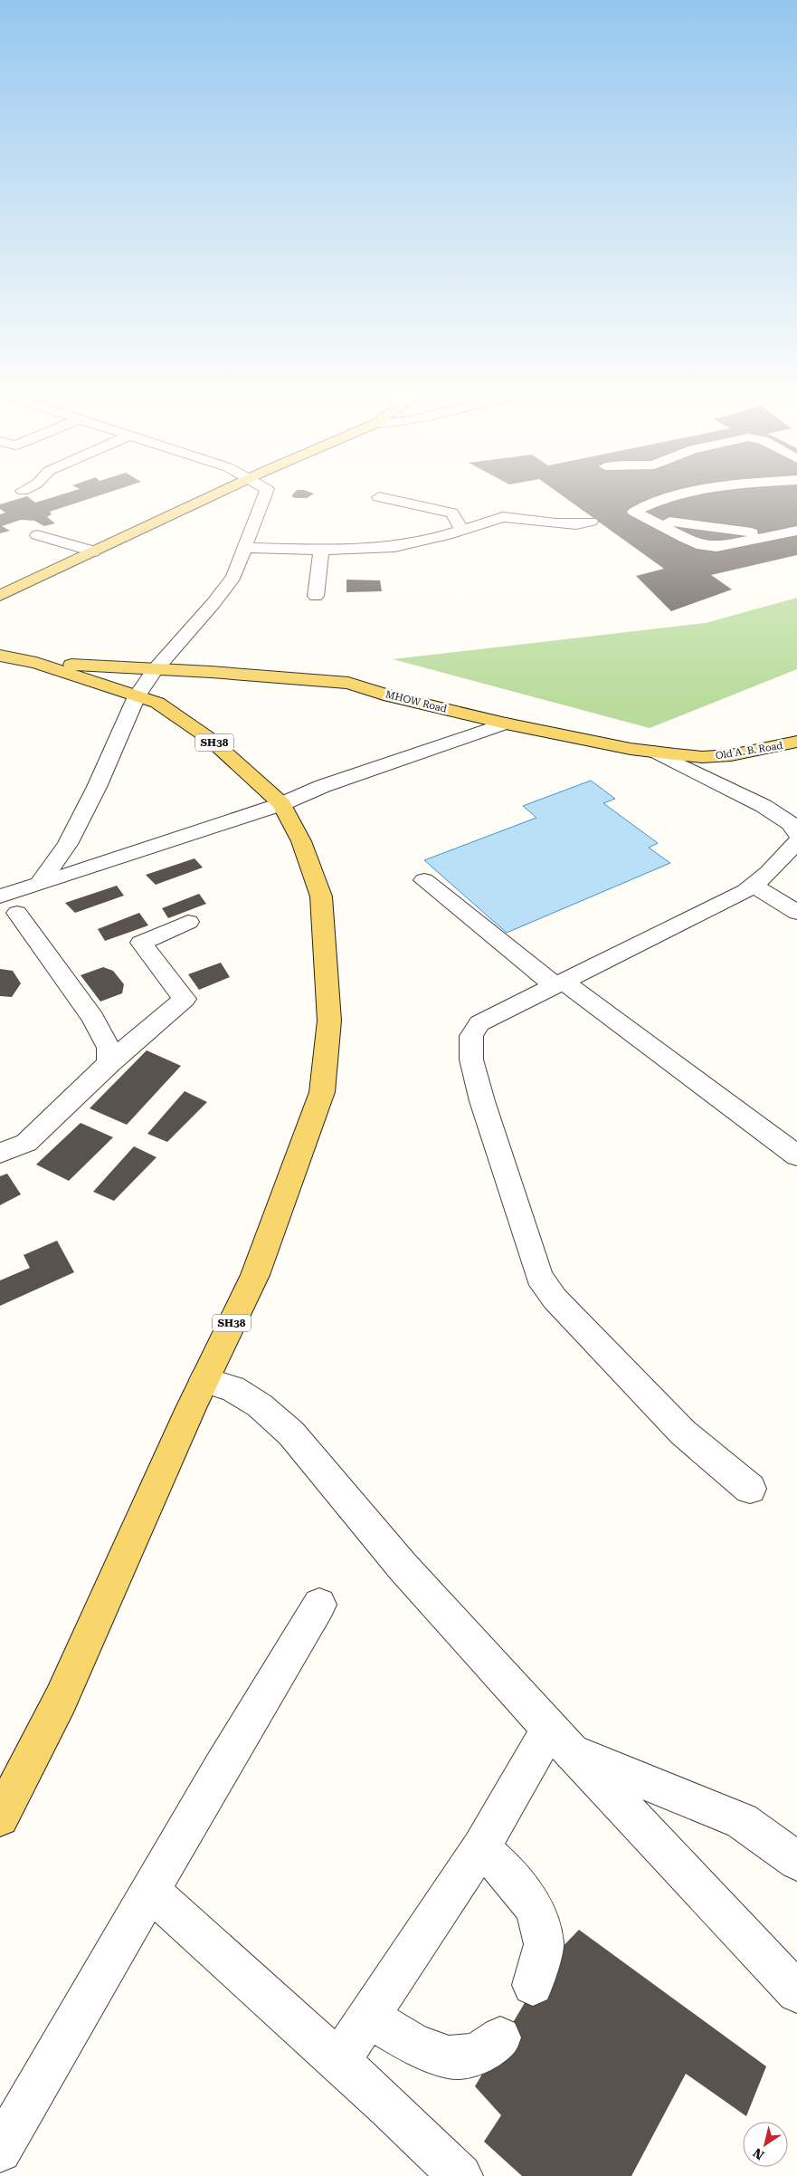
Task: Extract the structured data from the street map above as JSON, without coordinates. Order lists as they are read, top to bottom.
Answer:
{
  "streets": {
    "main road": ["MHOW Road", "SH38", "Old A. B. Road"]
  },
  "crossings": [
    ["MHOW Road", "SH38"],
    ["MHOW Road", "Old A. B. Road"]
  ],
  "north": "bottom left"
}
